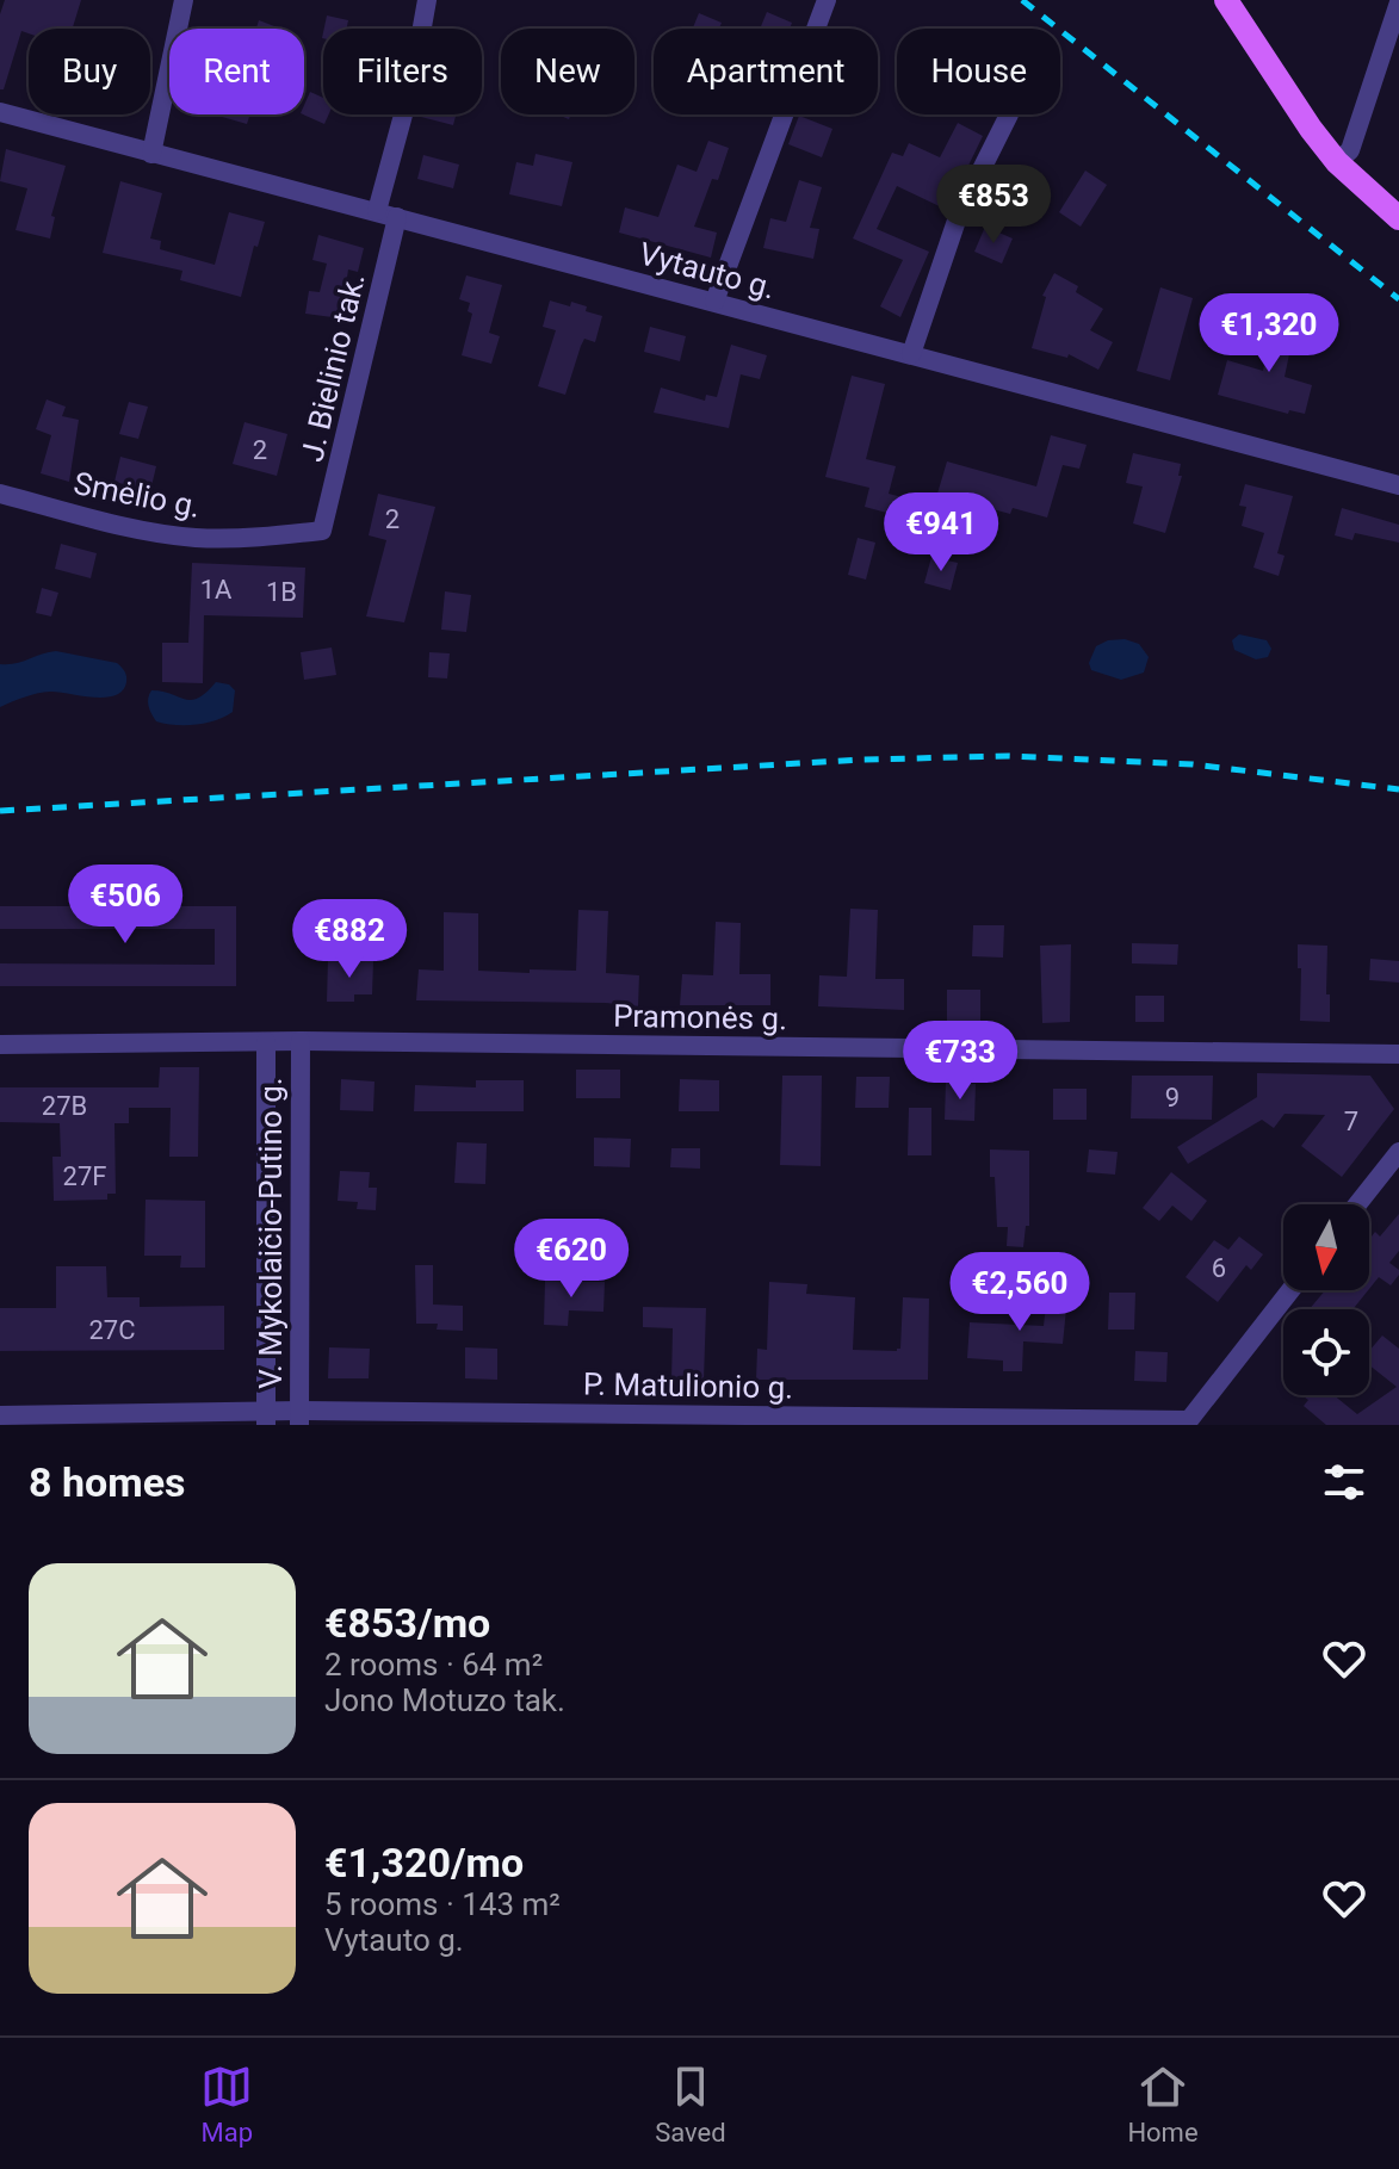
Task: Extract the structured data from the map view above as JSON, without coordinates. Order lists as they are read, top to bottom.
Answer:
{
  "streets": {
    "street": [
      "Vytauto g.",
      "J. Bielinio tak.",
      "Smėlio g.",
      "Pramonės g.",
      "V. Mykolaičio-Putino g.",
      "P. Matulionio g."
    ]
  },
  "crossings": [
    ["Vytauto g.", "J. Bielinio tak."],
    ["J. Bielinio tak.", "Smėlio g."],
    ["Pramonės g.", "V. Mykolaičio-Putino g."],
    ["V. Mykolaičio-Putino g.", "P. Matulionio g."]
  ],
  "house_numbers": [
    "2",
    "2",
    "1A",
    "1B",
    "9",
    "27B",
    "7",
    "27F",
    "6",
    "27C"
  ],
  "north": "bottom",
  "page": {
    "chip": [
      "Buy",
      "Rent",
      "Filters",
      "New",
      "Apartment",
      "House"
    ],
    "price": [
      "€853",
      "€1,320",
      "€941",
      "€506",
      "€882",
      "€733",
      "€620",
      "€2,560"
    ],
    "heading": "8 homes",
    "list": [
      {
        "name": "€853/mo",
        "note": "2 rooms · 64 m² · Jono Motuzo tak."
      },
      {
        "name": "€1,320/mo",
        "note": "5 rooms · 143 m² · Vytauto g."
      }
    ],
    "tabs": ["Map", "Saved", "Home"]
  }
}
